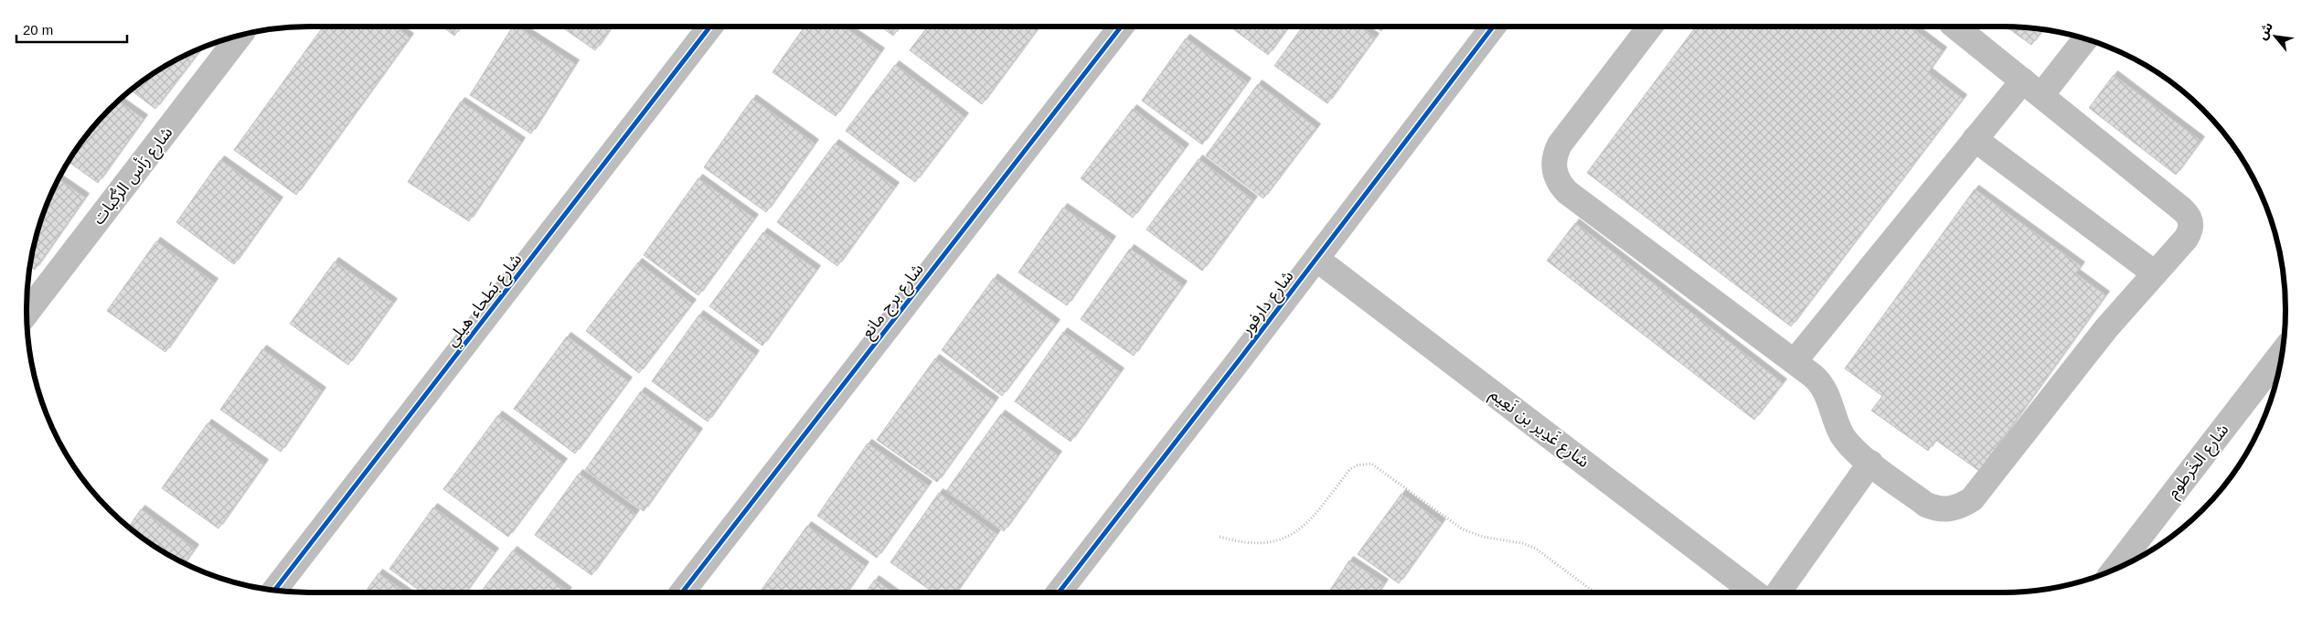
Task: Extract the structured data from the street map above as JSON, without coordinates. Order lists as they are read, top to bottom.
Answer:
{
  "streets": {
    "street": [
      "شارع رَأس الرُّكبات",
      "شارع بَطحاء هيلي",
      "شارع برج مانع",
      "شارع دارفور",
      "شارع غَدِير بن نَعِيم",
      "شارع الخَرطوم"
    ]
  },
  "crossings": [
    ["شارع دارفور", "شارع غَدِير بن نَعِيم"]
  ],
  "scale_bar": "20 m",
  "north": "top left"
}
